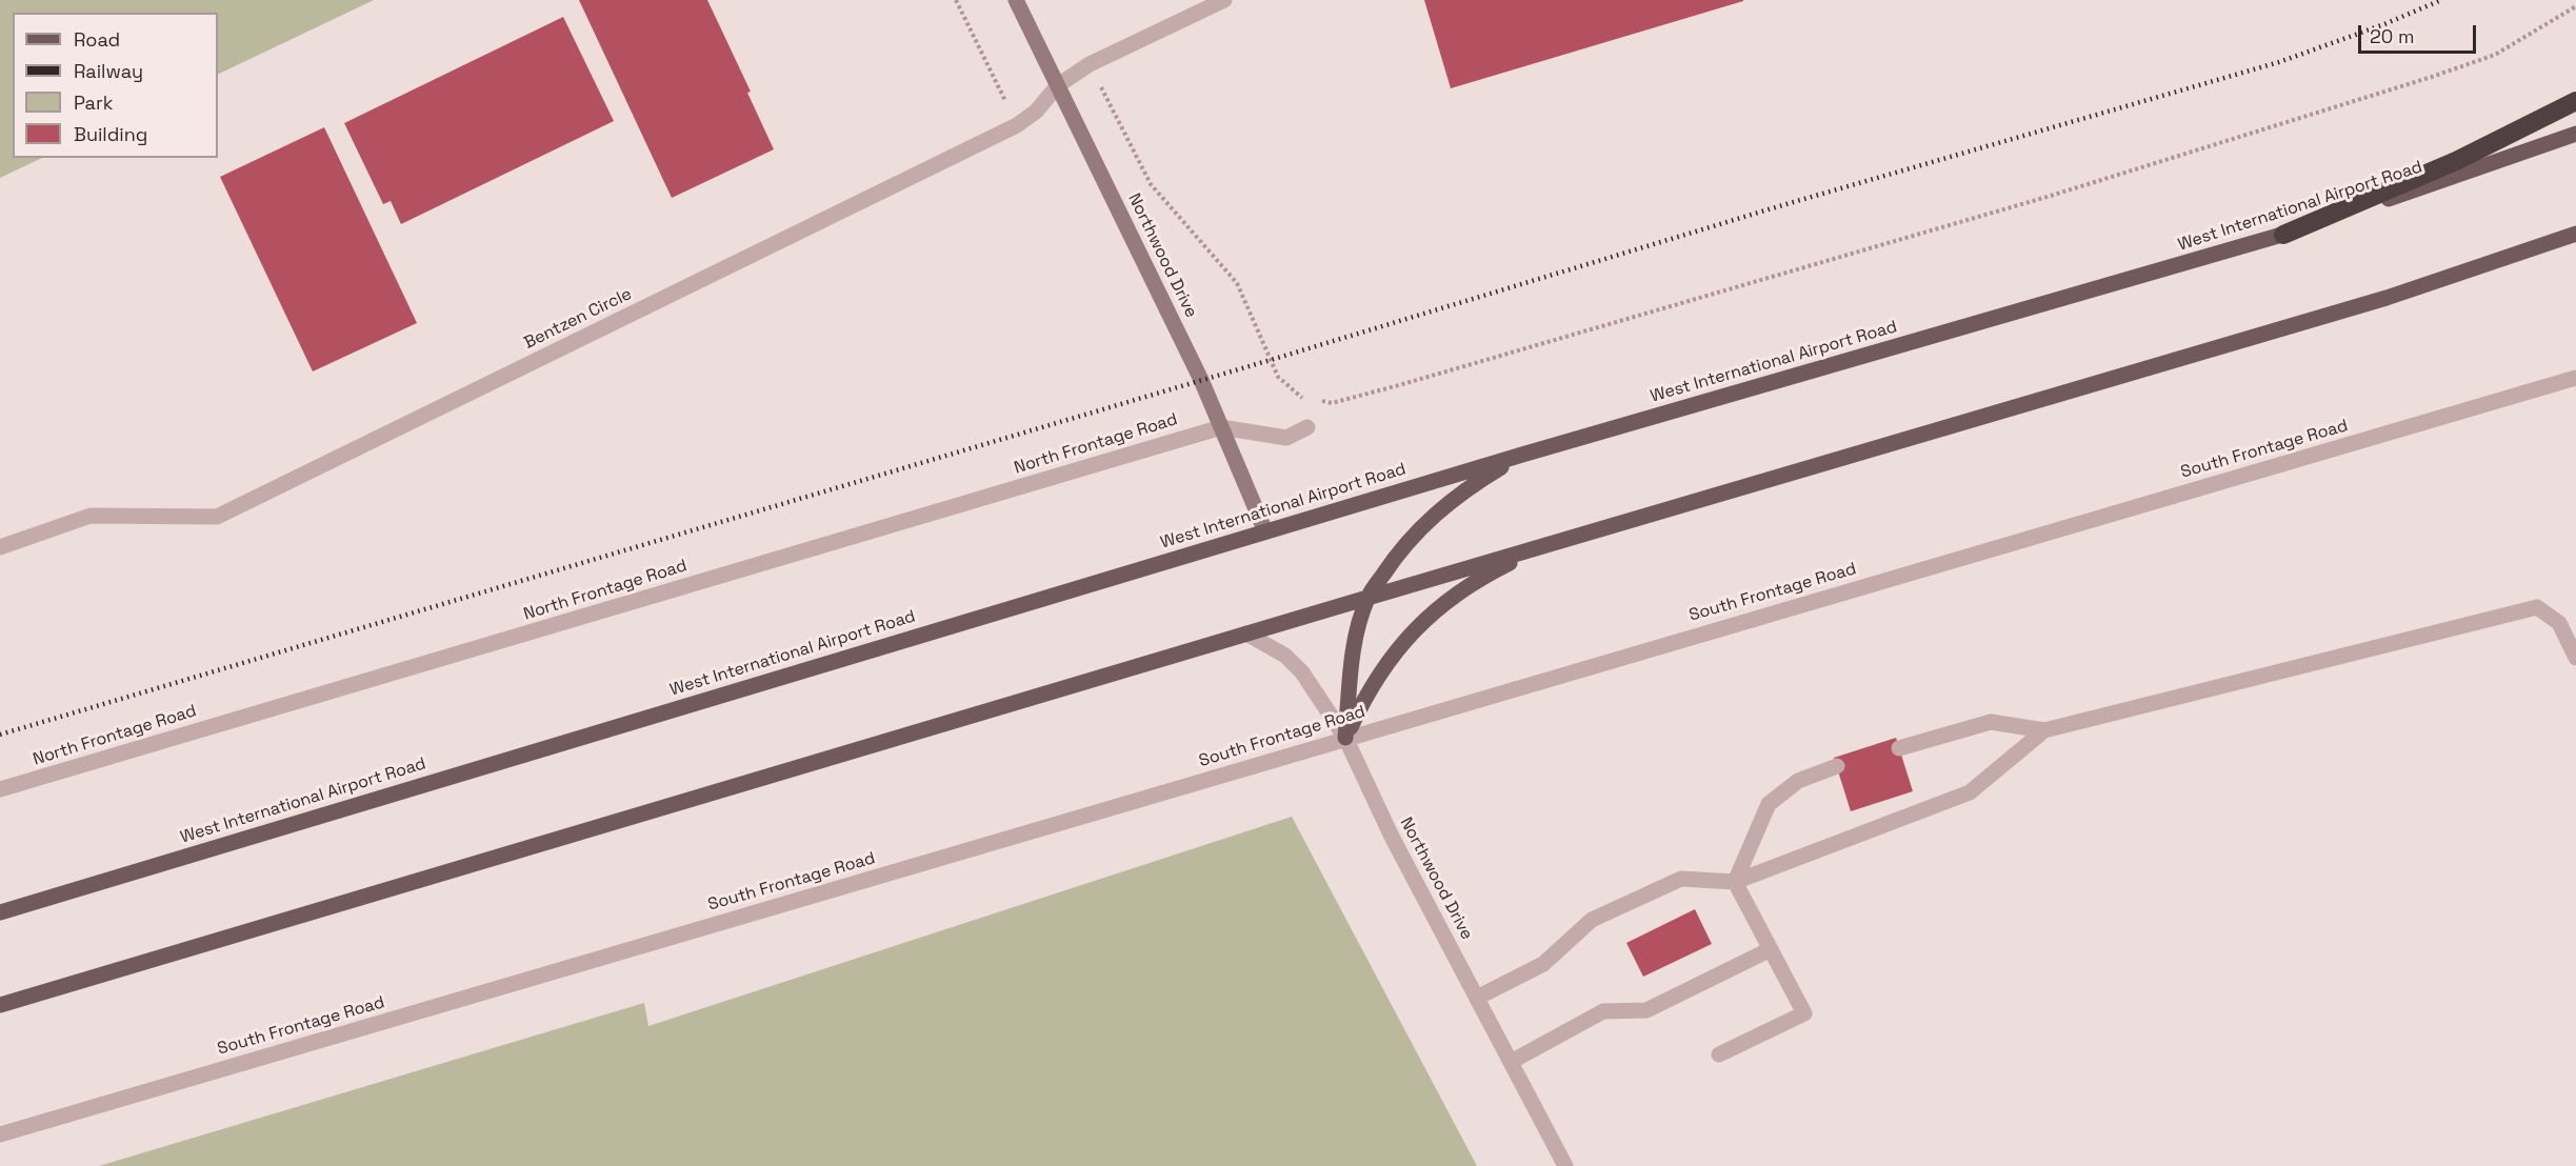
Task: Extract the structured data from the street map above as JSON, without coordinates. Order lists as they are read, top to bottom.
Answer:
{
  "streets": {
    "main road": ["West International Airport Road"],
    "street": [
      "Northwood Drive",
      "Bentzen Circle",
      "North Frontage Road",
      "South Frontage Road"
    ]
  },
  "crossings": [
    ["West International Airport Road", "Northwood Drive"],
    ["Northwood Drive", "Bentzen Circle"],
    ["Northwood Drive", "North Frontage Road"],
    ["Northwood Drive", "South Frontage Road"]
  ],
  "legend": [
    "Road",
    "Railway",
    "Park",
    "Building"
  ],
  "scale_bar": "20 m"
}
